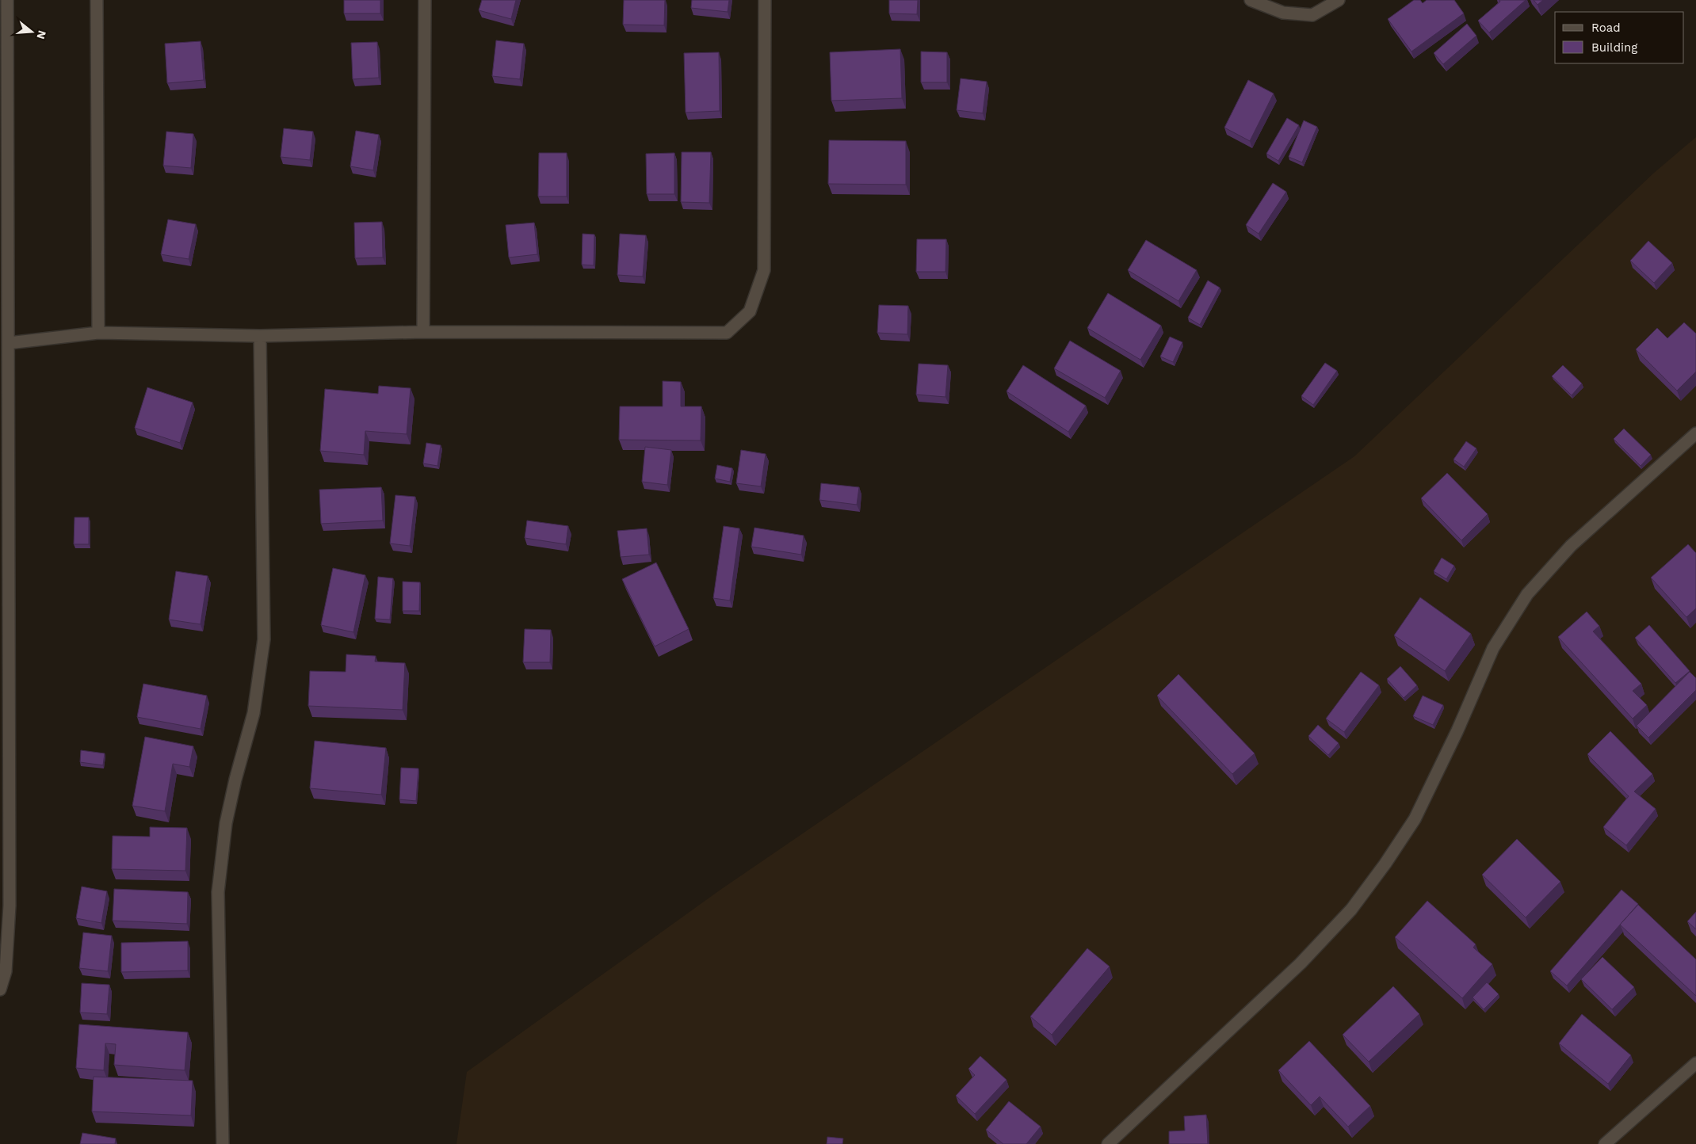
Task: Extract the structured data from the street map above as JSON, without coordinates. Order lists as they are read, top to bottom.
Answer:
{
  "legend": ["Road", "Building"],
  "north": "right"
}
